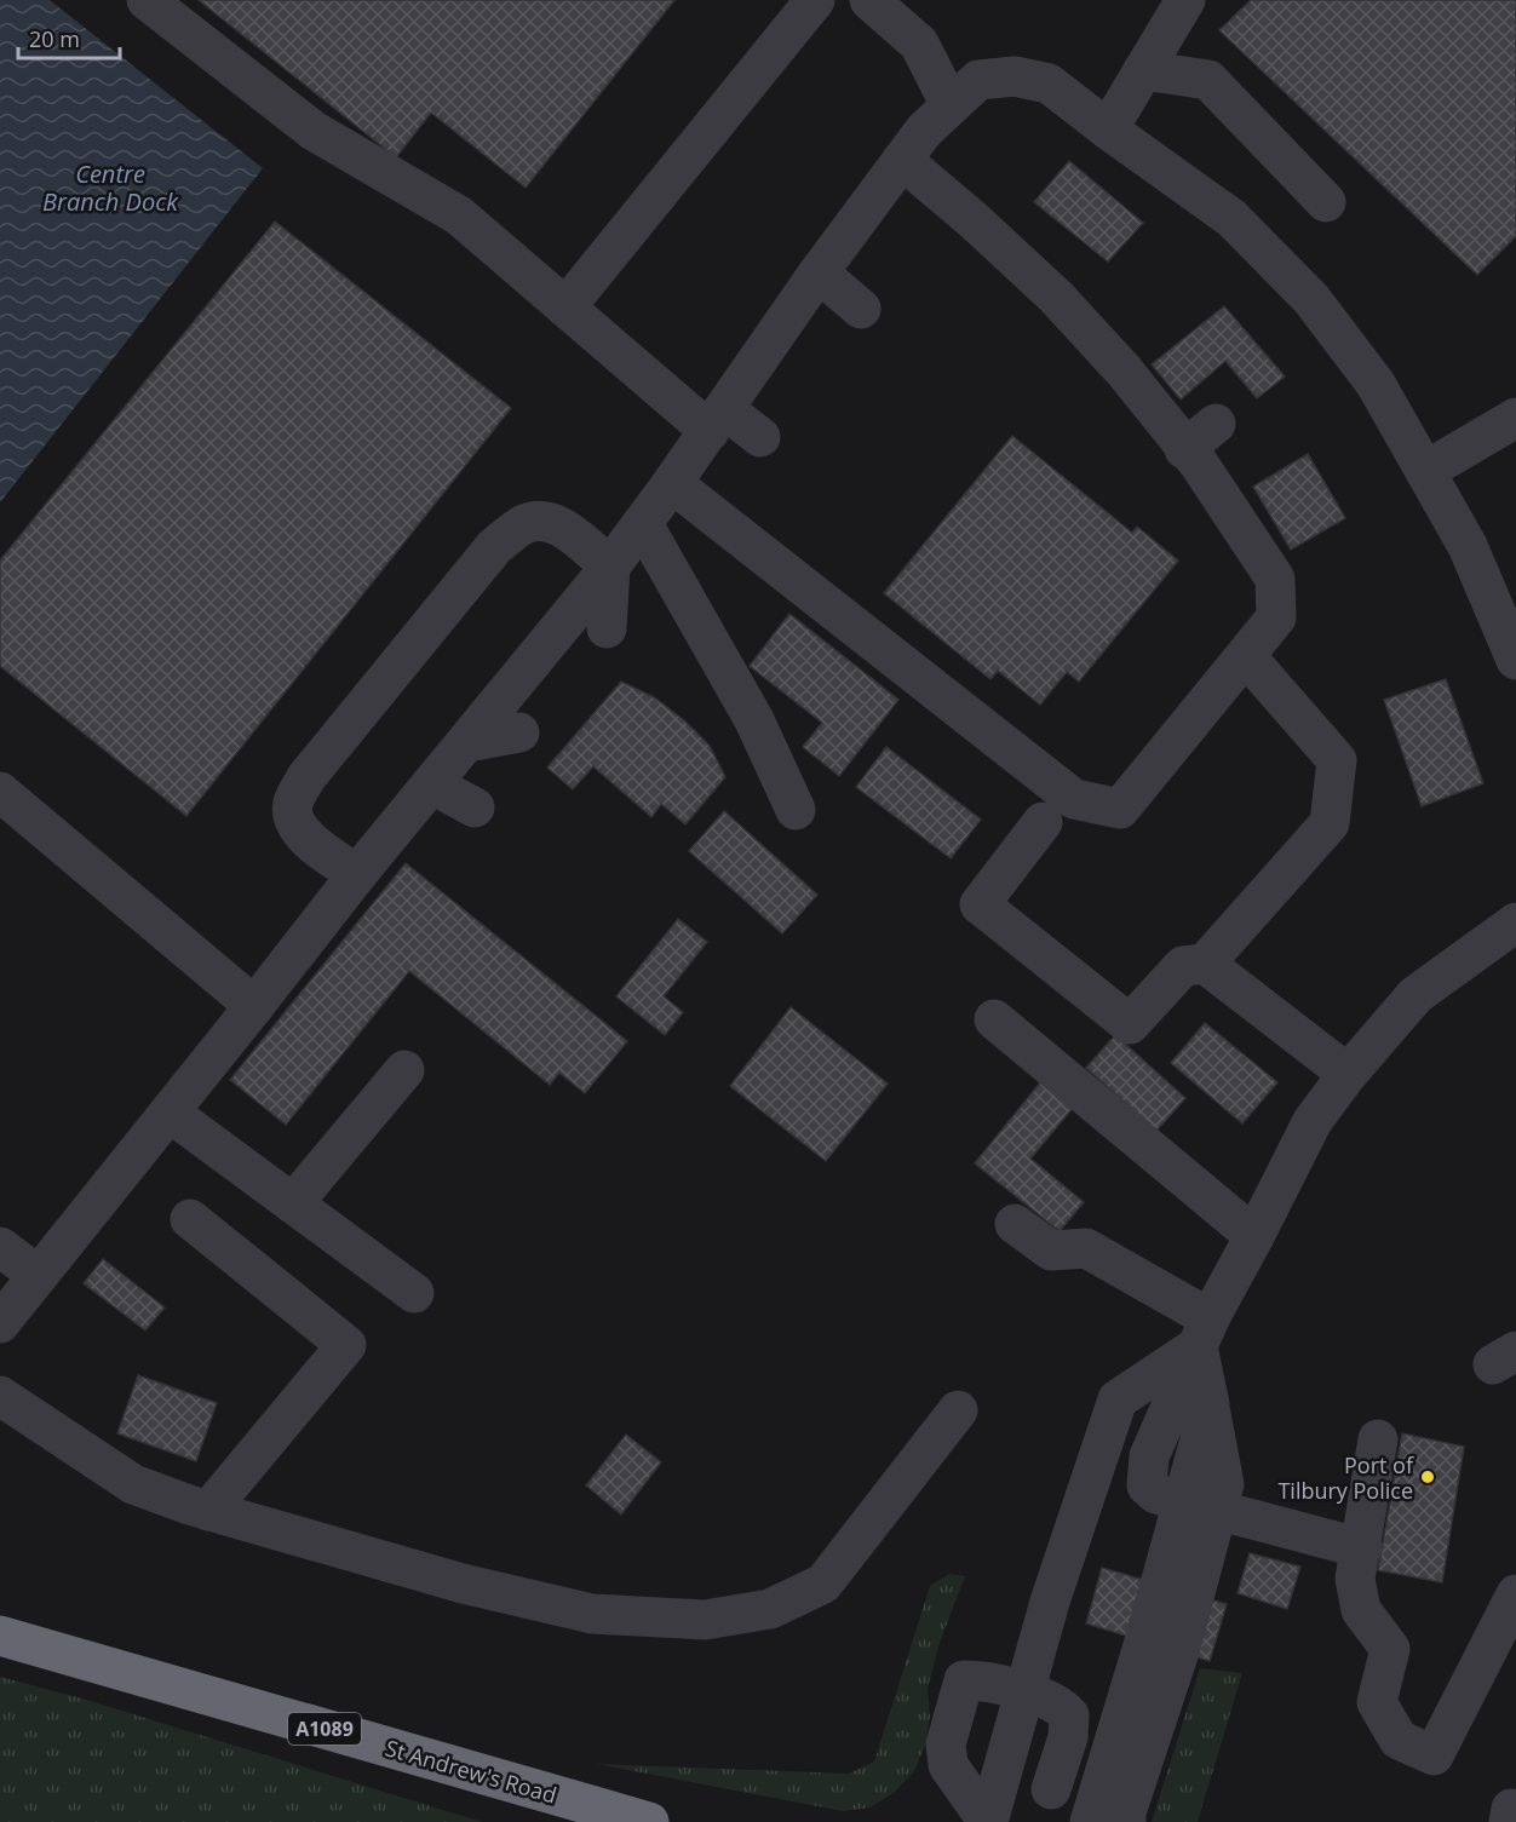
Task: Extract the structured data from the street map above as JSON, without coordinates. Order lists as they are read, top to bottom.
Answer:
{
  "streets": {
    "highway": ["A1089", "St Andrew's Road"]
  },
  "water": ["Centre Branch Dock"],
  "places": ["Port of Tilbury Police"],
  "scale_bar": "20 m"
}
